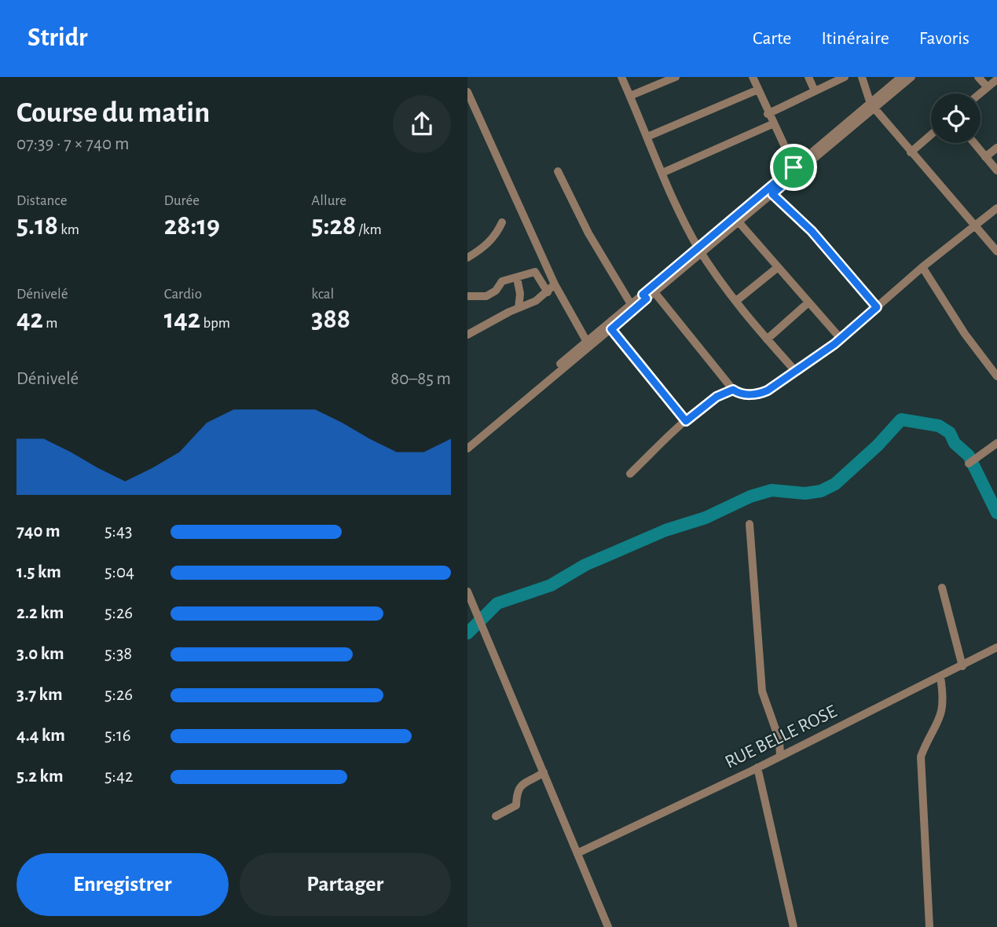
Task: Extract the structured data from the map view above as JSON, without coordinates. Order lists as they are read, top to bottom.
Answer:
{
  "streets": {
    "street": ["RUE BELLE ROSE"]
  },
  "page": {
    "header": "Stridr",
    "nav": ["Carte", "Itinéraire", "Favoris"],
    "heading": ["Course du matin", "07:39 · 7 × 740 m"],
    "stats": [
      ["Distance", "5.18 km"],
      ["Durée", "28:19"],
      ["Allure", "5:28 /km"],
      ["Dénivelé", "42 m"],
      ["Cardio", "142 bpm"],
      ["kcal", "388"]
    ],
    "chart": ["Dénivelé", "80–85 m"],
    "list": [
      {
        "name": "740 m",
        "note": "5:43"
      },
      {
        "name": "1.5 km",
        "note": "5:04"
      },
      {
        "name": "2.2 km",
        "note": "5:26"
      },
      {
        "name": "3.0 km",
        "note": "5:38"
      },
      {
        "name": "3.7 km",
        "note": "5:26"
      },
      {
        "name": "4.4 km",
        "note": "5:16"
      },
      {
        "name": "5.2 km",
        "note": "5:42"
      }
    ],
    "buttons": ["Enregistrer", "Partager"]
  }
}
